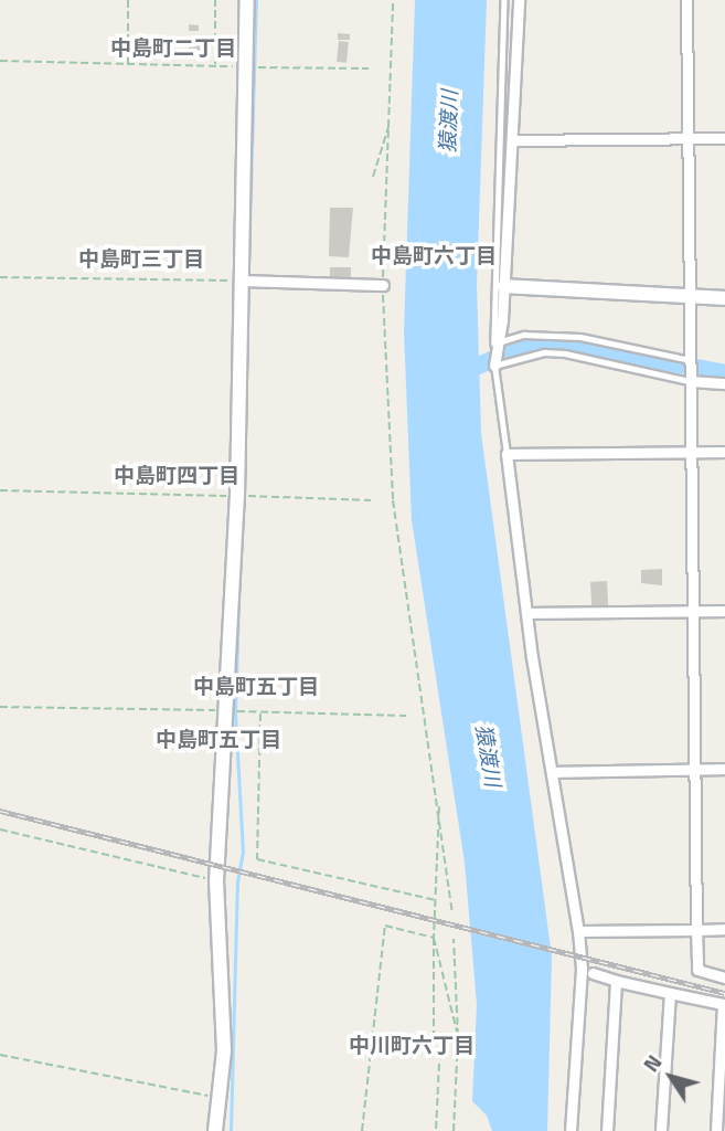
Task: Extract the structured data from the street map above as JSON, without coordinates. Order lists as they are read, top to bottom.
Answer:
{
  "districts": [
    "中島町二丁目",
    "中島町六丁目",
    "中島町三丁目",
    "中島町四丁目",
    "中島町五丁目",
    "中島町五丁目",
    "中川町六丁目"
  ],
  "water": ["猿渡川"],
  "north": "top left"
}
